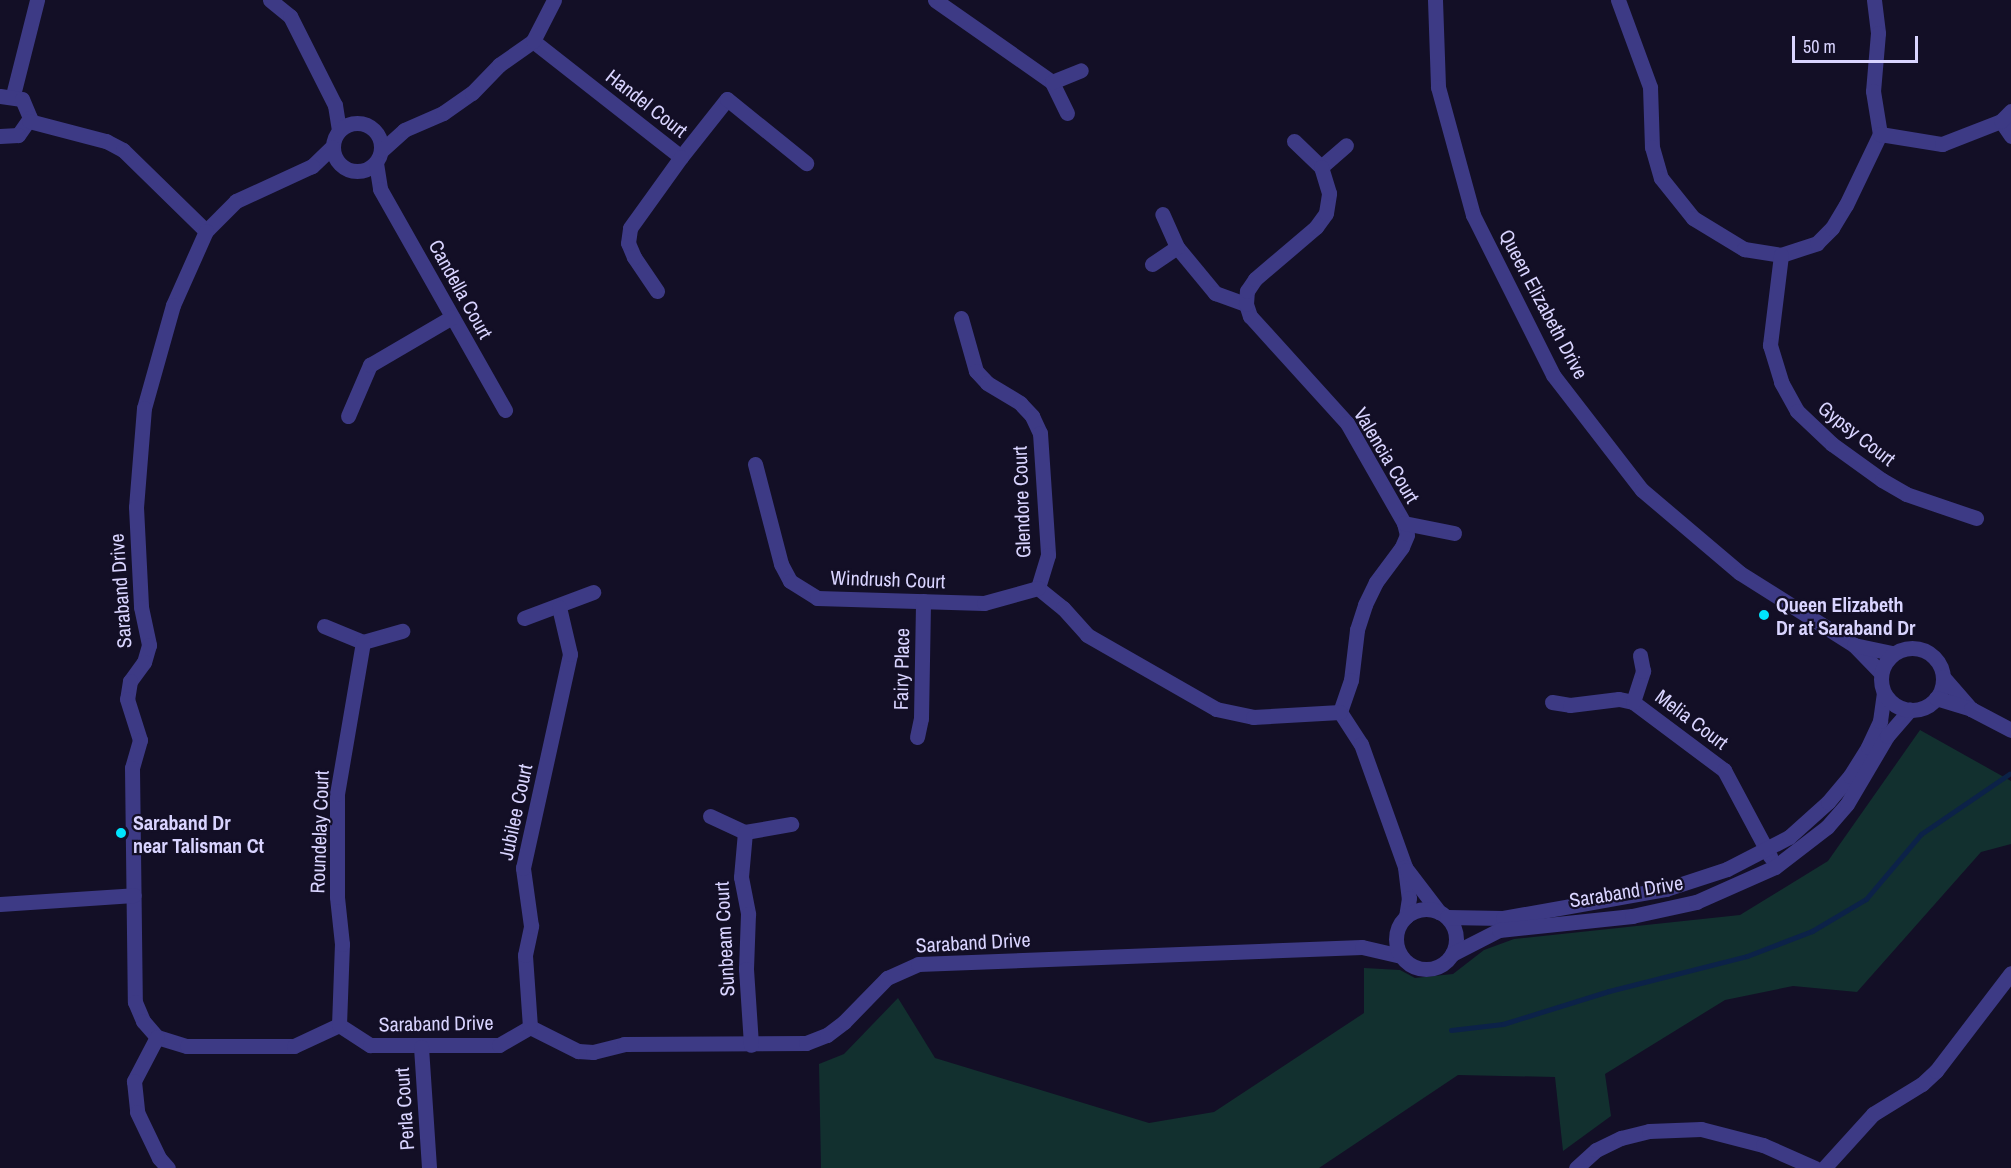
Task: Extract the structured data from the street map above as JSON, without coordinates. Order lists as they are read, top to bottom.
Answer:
{
  "streets": {
    "street": [
      "Handel Court",
      "Candella Court",
      "Queen Elizabeth Drive",
      "Gypsy Court",
      "Valencia Court",
      "Glendore Court",
      "Windrush Court",
      "Saraband Drive",
      "Fairy Place",
      "Melia Court",
      "Jubilee Court",
      "Roundelay Court",
      "Sunbeam Court",
      "Perla Court"
    ]
  },
  "crossings": [
    ["Candella Court", "Saraband Drive"],
    ["Queen Elizabeth Drive", "Saraband Drive"],
    ["Glendore Court", "Windrush Court"],
    ["Windrush Court", "Fairy Place"],
    ["Saraband Drive", "Melia Court"],
    ["Saraband Drive", "Jubilee Court"],
    ["Saraband Drive", "Roundelay Court"],
    ["Saraband Drive", "Sunbeam Court"],
    ["Saraband Drive", "Perla Court"]
  ],
  "places": ["Queen Elizabeth Dr at Saraband Dr", "Saraband Dr near Talisman Ct"],
  "scale_bar": "50 m"
}
